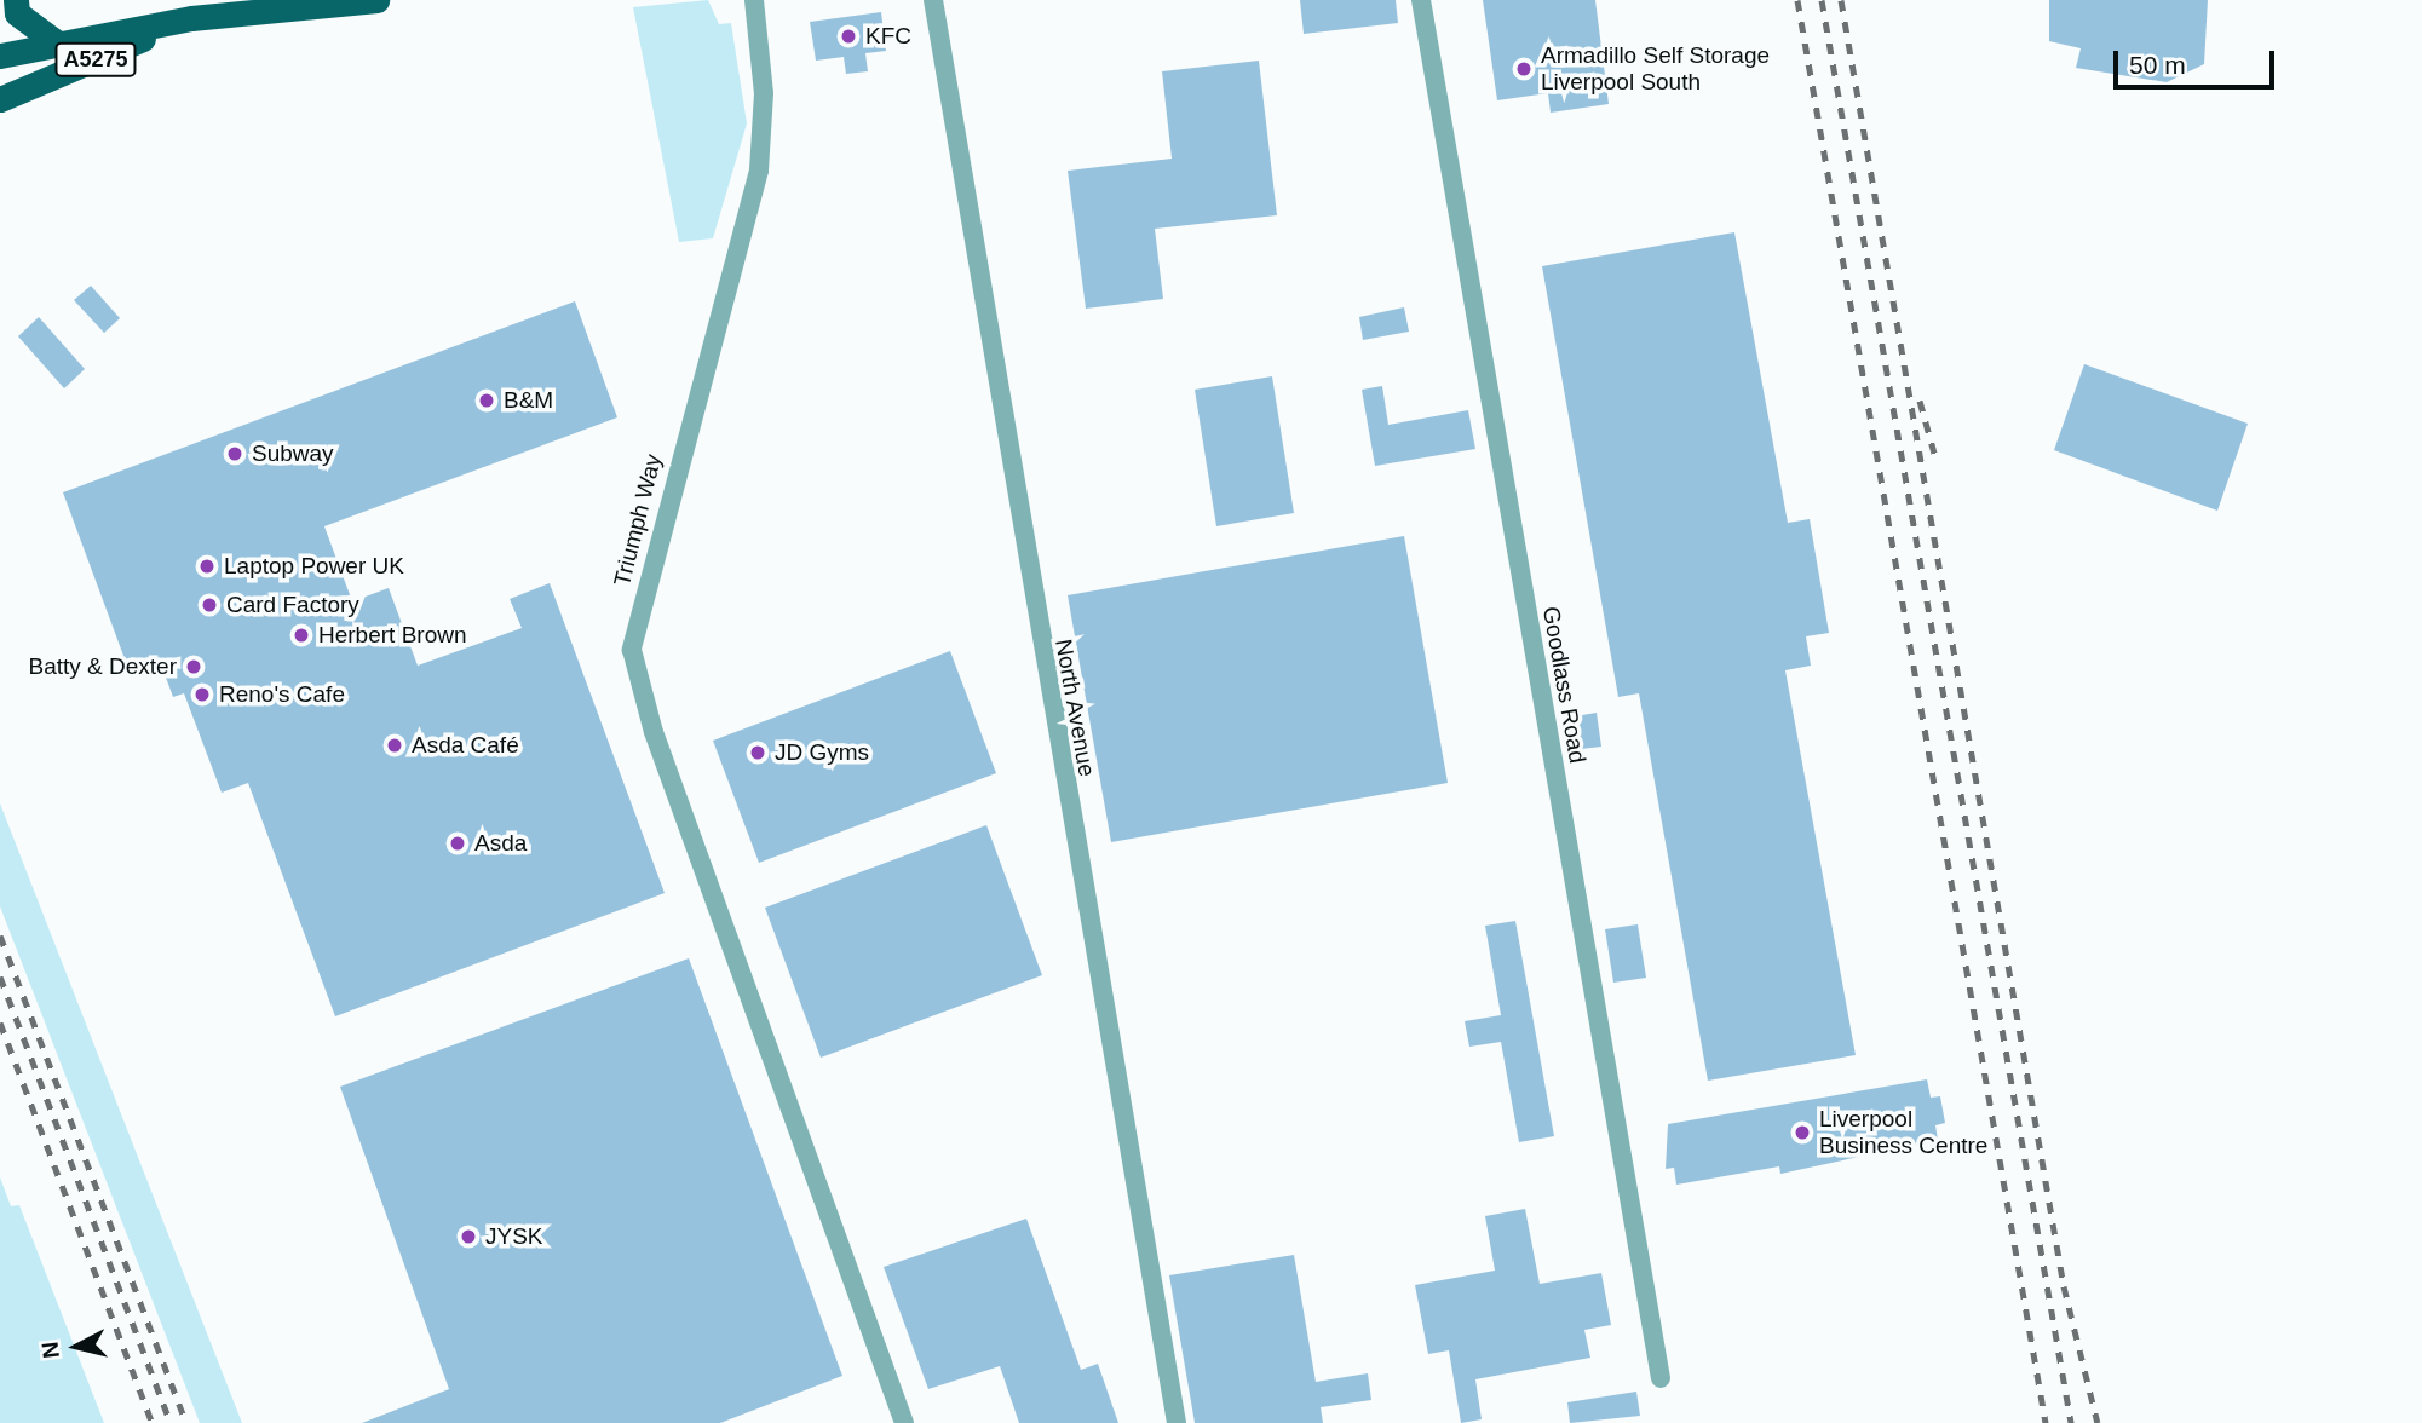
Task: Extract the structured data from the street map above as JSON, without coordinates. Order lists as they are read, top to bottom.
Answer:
{
  "streets": {
    "highway": ["A5275"],
    "street": ["Triumph Way", "Goodlass Road", "North Avenue"]
  },
  "places": [
    "KFC",
    "Armadillo Self Storage Liverpool South",
    "B&M",
    "Subway",
    "Laptop Power UK",
    "Card Factory",
    "Herbert Brown",
    "Batty & Dexter",
    "Reno's Cafe",
    "Asda Café",
    "JD Gyms",
    "Asda",
    "Liverpool Business Centre",
    "JYSK"
  ],
  "scale_bar": "50 m",
  "north": "left"
}
